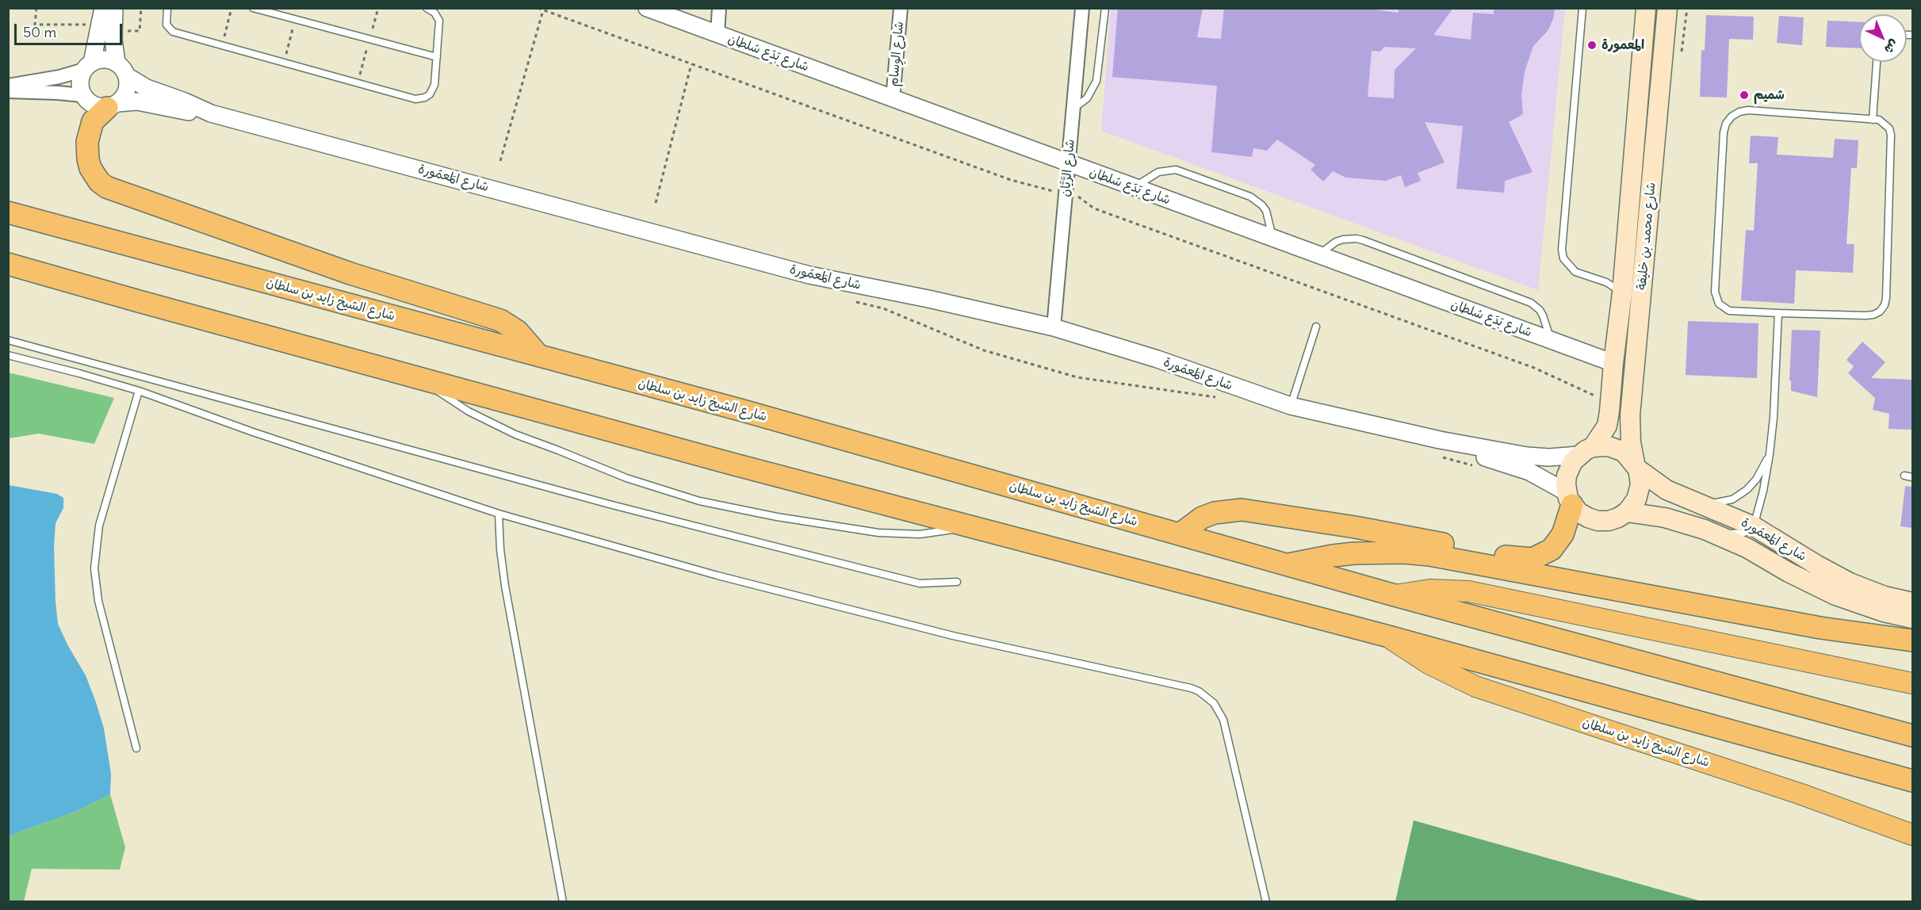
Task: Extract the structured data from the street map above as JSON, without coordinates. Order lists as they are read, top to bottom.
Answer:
{
  "streets": {
    "highway": ["شارع الشيخ زايد بن سلطان"],
    "main road": ["شارع المَعمُورة", "شارع محمد بن خليفة"],
    "street": ["شارع بَدَع سُلطان", "شارع الوِسام", "شارع الرَّيَّان"]
  },
  "crossings": [
    ["شارع بَدَع سُلطان", "شارع الوِسام"],
    ["شارع بَدَع سُلطان", "شارع الرَّيَّان"],
    ["شارع بَدَع سُلطان", "شارع محمد بن خليفة"],
    ["شارع الرَّيَّان", "شارع المَعمُورة"],
    ["شارع المَعمُورة", "شارع محمد بن خليفة"]
  ],
  "places": ["المعمورة", "شميم"],
  "scale_bar": "50 m",
  "north": "bottom right"
}
